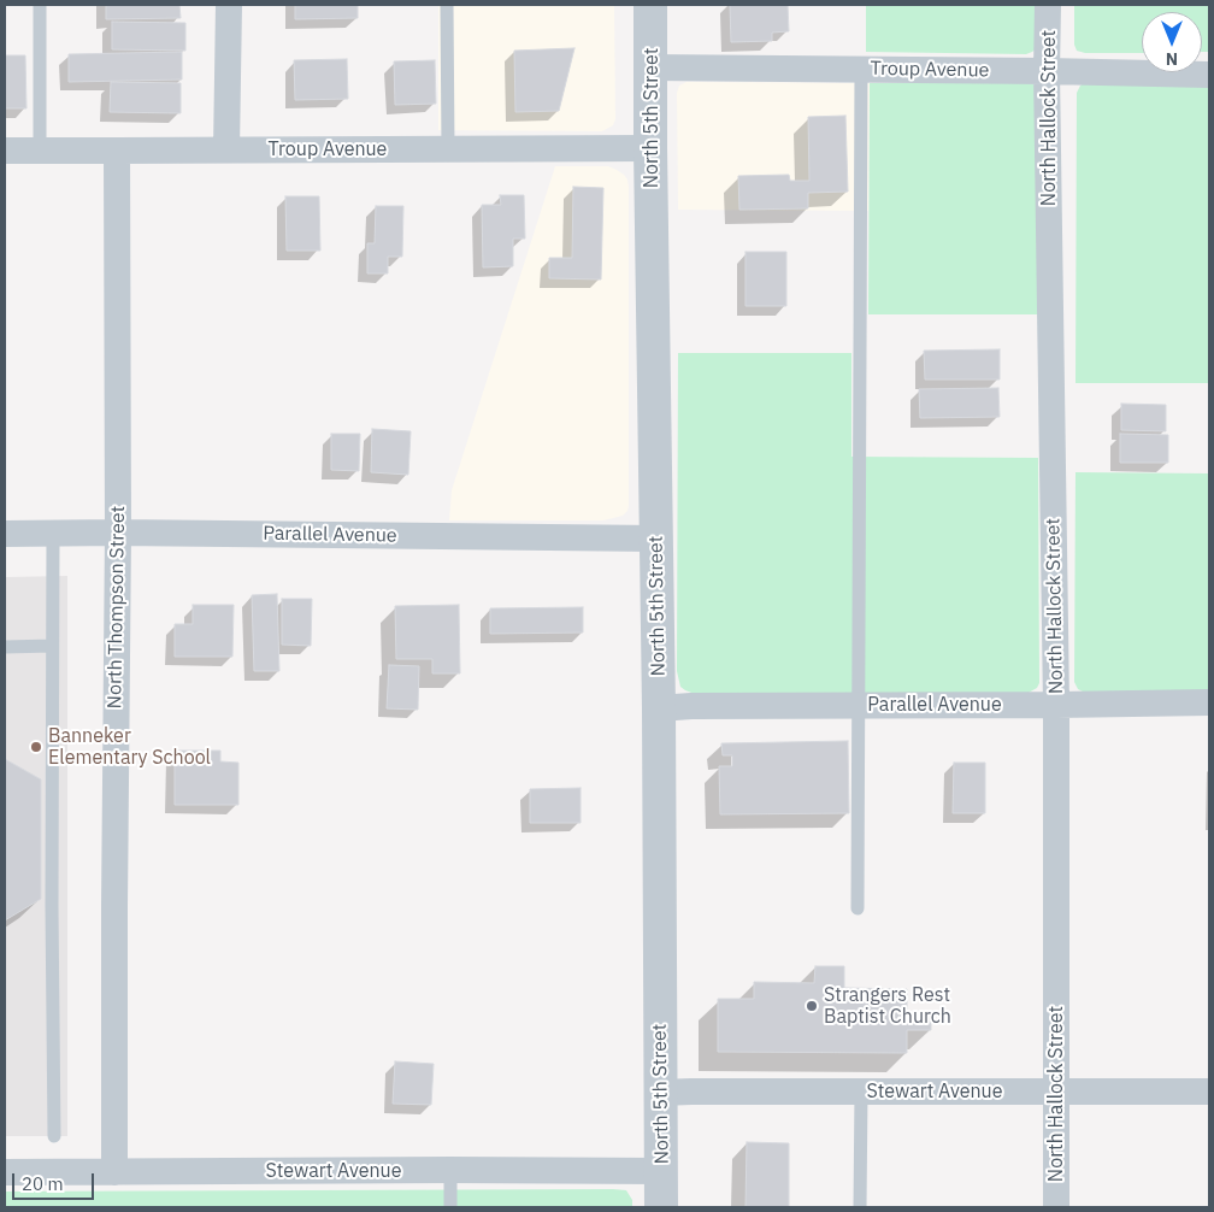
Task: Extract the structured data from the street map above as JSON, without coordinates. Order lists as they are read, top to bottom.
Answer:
{
  "streets": {
    "street": [
      "Troup Avenue",
      "North 5th Street",
      "North Hallock Street",
      "Parallel Avenue",
      "North Thompson Street",
      "Stewart Avenue"
    ]
  },
  "crossings": [
    ["Troup Avenue", "North 5th Street"],
    ["Troup Avenue", "North Hallock Street"],
    ["Troup Avenue", "North Thompson Street"],
    ["North 5th Street", "Parallel Avenue"],
    ["North 5th Street", "Stewart Avenue"],
    ["North Hallock Street", "Parallel Avenue"],
    ["North Hallock Street", "Stewart Avenue"],
    ["Parallel Avenue", "North Thompson Street"],
    ["North Thompson Street", "Stewart Avenue"]
  ],
  "places": ["Banneker Elementary School", "Strangers Rest Baptist Church"],
  "scale_bar": "20 m",
  "north": "bottom"
}
